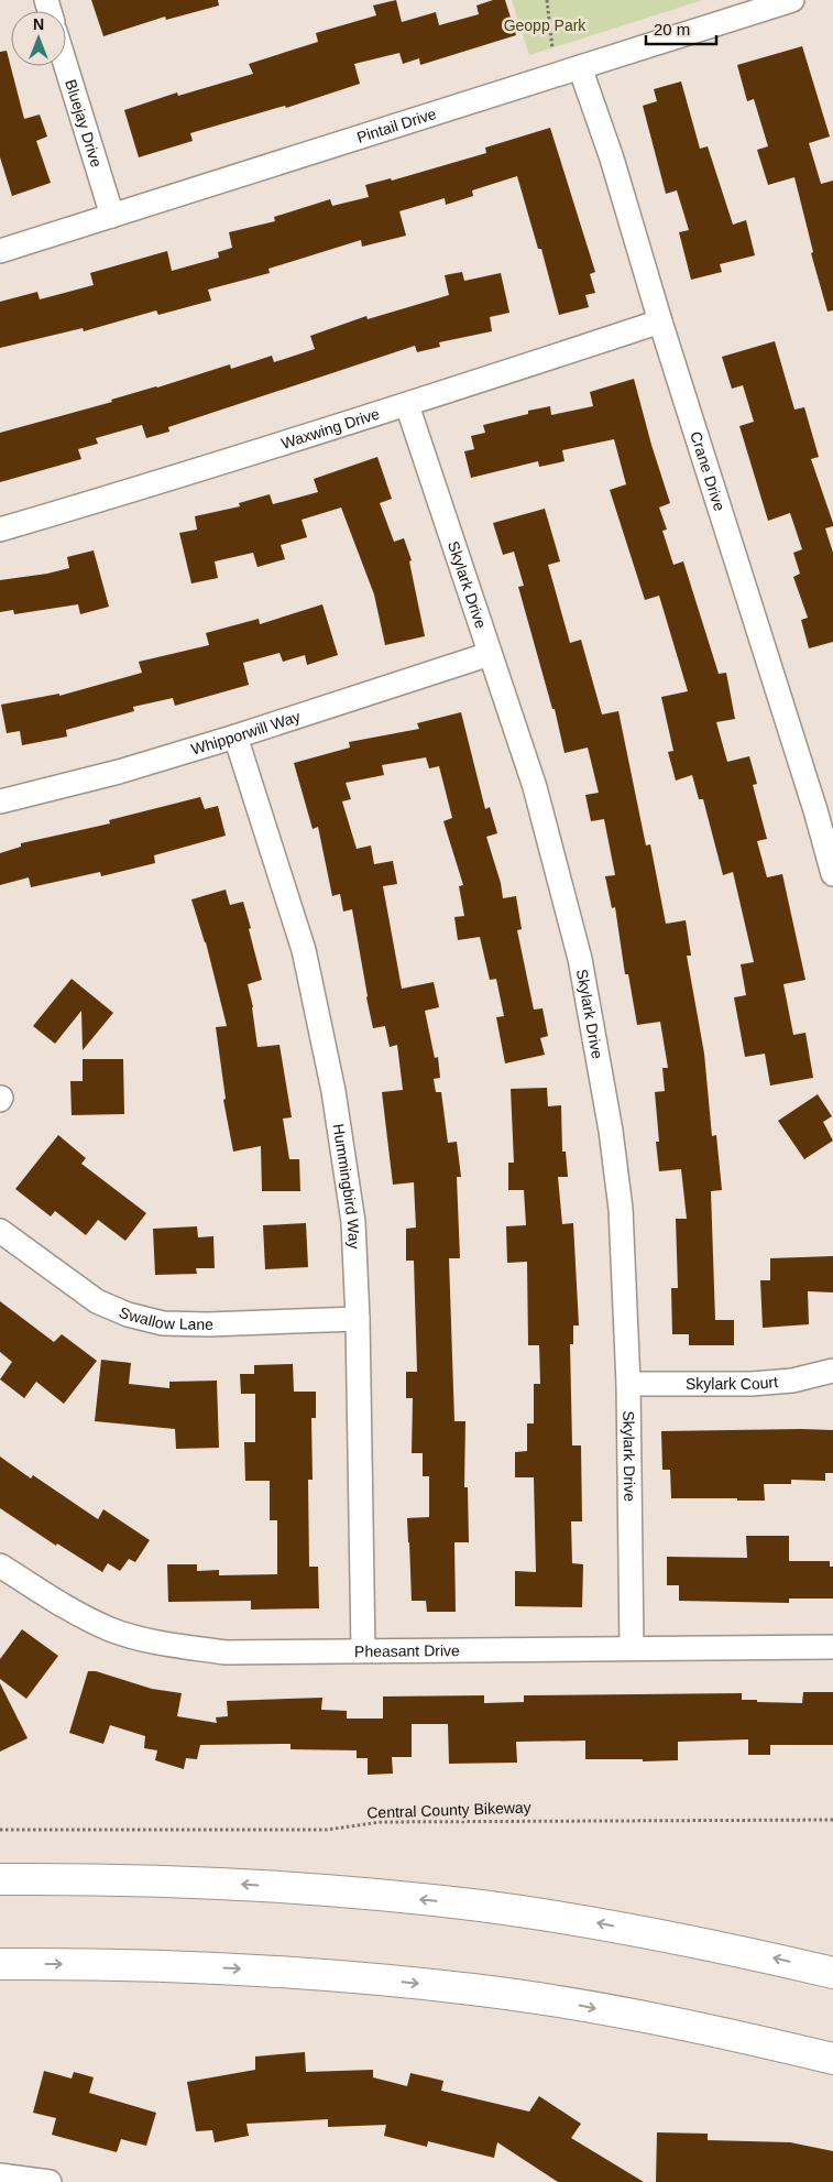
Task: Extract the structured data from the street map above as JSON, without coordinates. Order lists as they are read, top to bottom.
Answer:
{
  "streets": {
    "street": [
      "Bluejay Drive",
      "Pintail Drive",
      "Waxwing Drive",
      "Crane Drive",
      "Skylark Drive",
      "Whipporwill Way",
      "Hummingbird Way",
      "Swallow Lane",
      "Skylark Court",
      "Pheasant Drive"
    ],
    "path": ["Central County Bikeway"]
  },
  "crossings": [
    ["Bluejay Drive", "Pintail Drive"],
    ["Pintail Drive", "Crane Drive"],
    ["Waxwing Drive", "Crane Drive"],
    ["Waxwing Drive", "Skylark Drive"],
    ["Skylark Drive", "Whipporwill Way"],
    ["Skylark Drive", "Skylark Court"],
    ["Skylark Drive", "Pheasant Drive"],
    ["Whipporwill Way", "Hummingbird Way"],
    ["Hummingbird Way", "Swallow Lane"],
    ["Hummingbird Way", "Pheasant Drive"]
  ],
  "parks": ["Geopp Park"],
  "scale_bar": "20 m",
  "north": "top"
}
